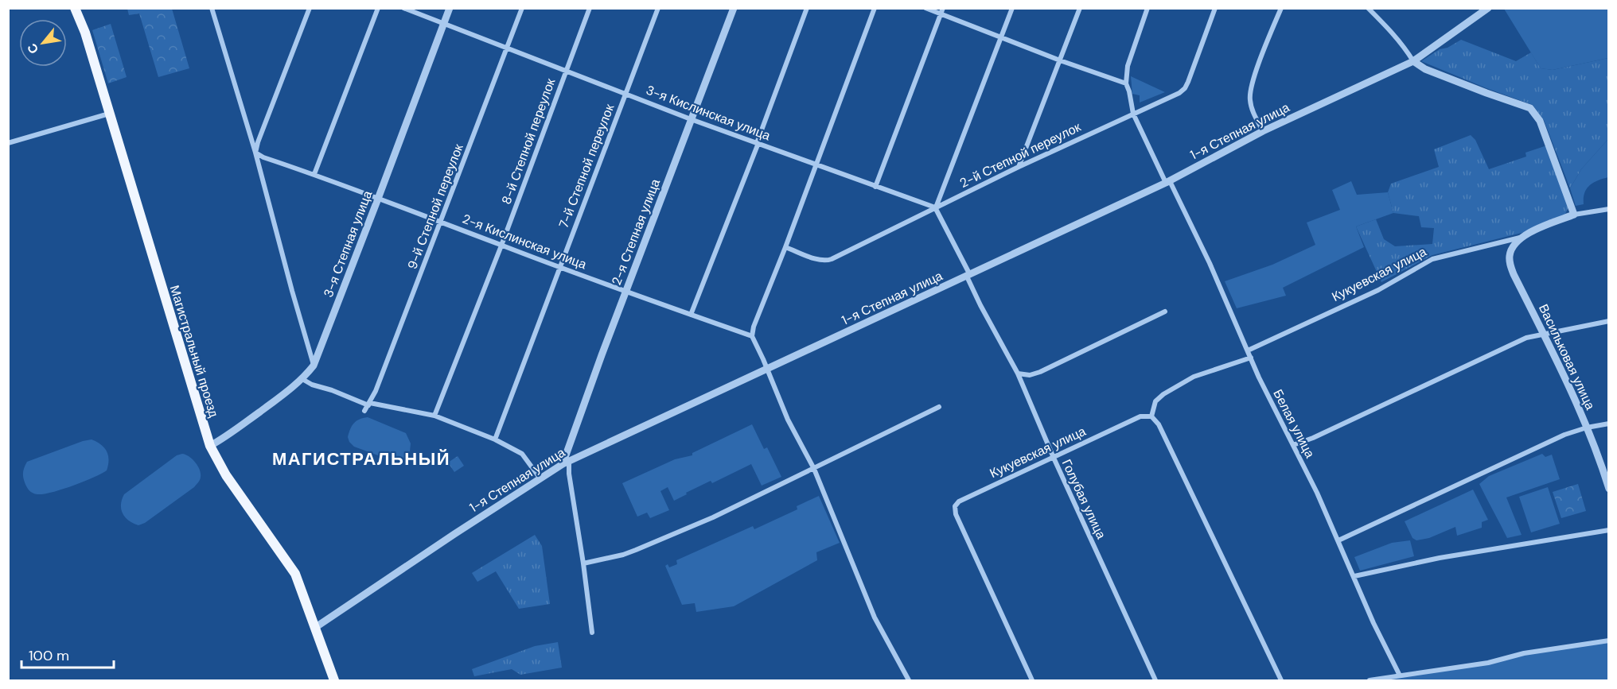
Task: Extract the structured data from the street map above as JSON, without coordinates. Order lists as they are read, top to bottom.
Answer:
{
  "streets": {
    "main road": ["Магистральный проезд"],
    "street": [
      "3-я Кислинская улица",
      "1-я Степная улица",
      "8-й Степной переулок",
      "2-й Степной переулок",
      "7-й Степной переулок",
      "9-й Степной переулок",
      "2-я Степная улица",
      "2-я Кислинская улица",
      "3-я Степная улица",
      "Кукуевская улица",
      "Васильковая улица",
      "Белая улица",
      "Голубая улица"
    ]
  },
  "crossings": [
    ["3-я Кислинская улица", "8-й Степной переулок"],
    ["3-я Кислинская улица", "2-й Степной переулок"],
    ["3-я Кислинская улица", "7-й Степной переулок"],
    ["3-я Кислинская улица", "9-й Степной переулок"],
    ["3-я Кислинская улица", "2-я Степная улица"],
    ["3-я Кислинская улица", "3-я Степная улица"],
    ["1-я Степная улица", "2-я Степная улица"],
    ["1-я Степная улица", "Магистральный проезд"],
    ["1-я Степная улица", "Белая улица"],
    ["1-я Степная улица", "Голубая улица"],
    ["8-й Степной переулок", "2-я Кислинская улица"],
    ["2-й Степной переулок", "Белая улица"],
    ["7-й Степной переулок", "2-я Кислинская улица"],
    ["9-й Степной переулок", "2-я Кислинская улица"],
    ["2-я Степная улица", "2-я Кислинская улица"],
    ["2-я Кислинская улица", "3-я Степная улица"],
    ["3-я Степная улица", "Магистральный проезд"],
    ["Кукуевская улица", "Васильковая улица"],
    ["Кукуевская улица", "Белая улица"],
    ["Кукуевская улица", "Голубая улица"]
  ],
  "districts": ["МАГИСТРАЛЬНЫЙ"],
  "scale_bar": "100 m",
  "north": "bottom left"
}
